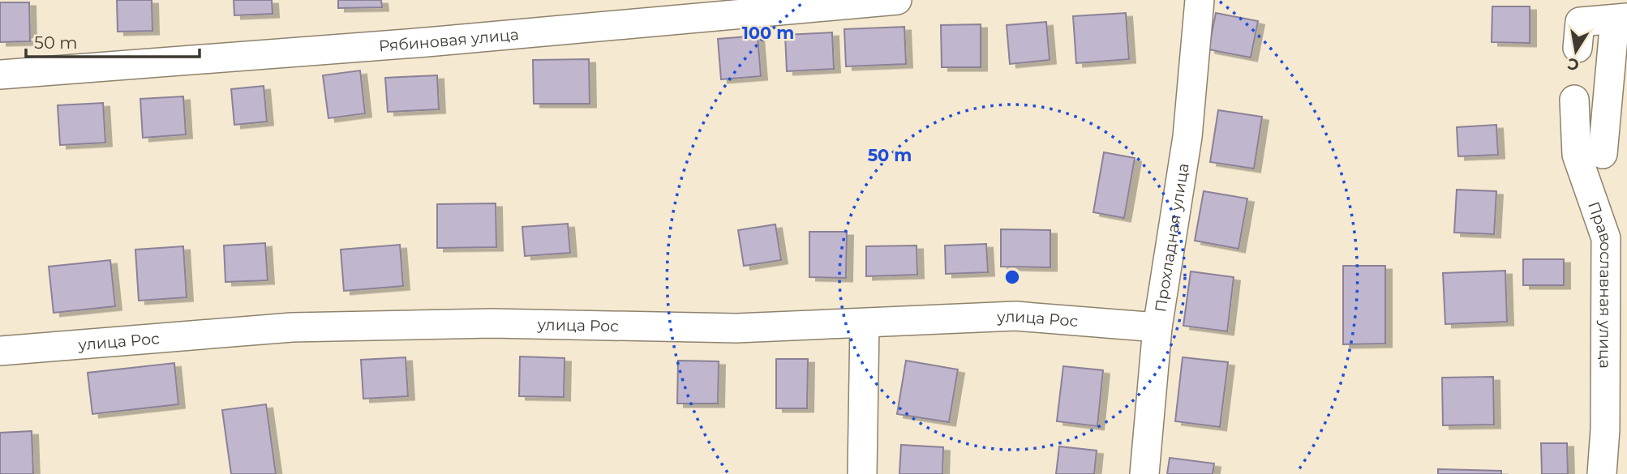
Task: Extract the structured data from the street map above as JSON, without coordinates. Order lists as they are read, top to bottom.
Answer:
{
  "streets": {
    "street": [
      "Рябиновая улица",
      "Прохладная улица",
      "Православная улица",
      "улица Рос"
    ]
  },
  "crossings": [
    ["Прохладная улица", "улица Рос"]
  ],
  "scale_bar": "50 m",
  "north": "bottom",
  "rings": ["100 m", "50 m"]
}
